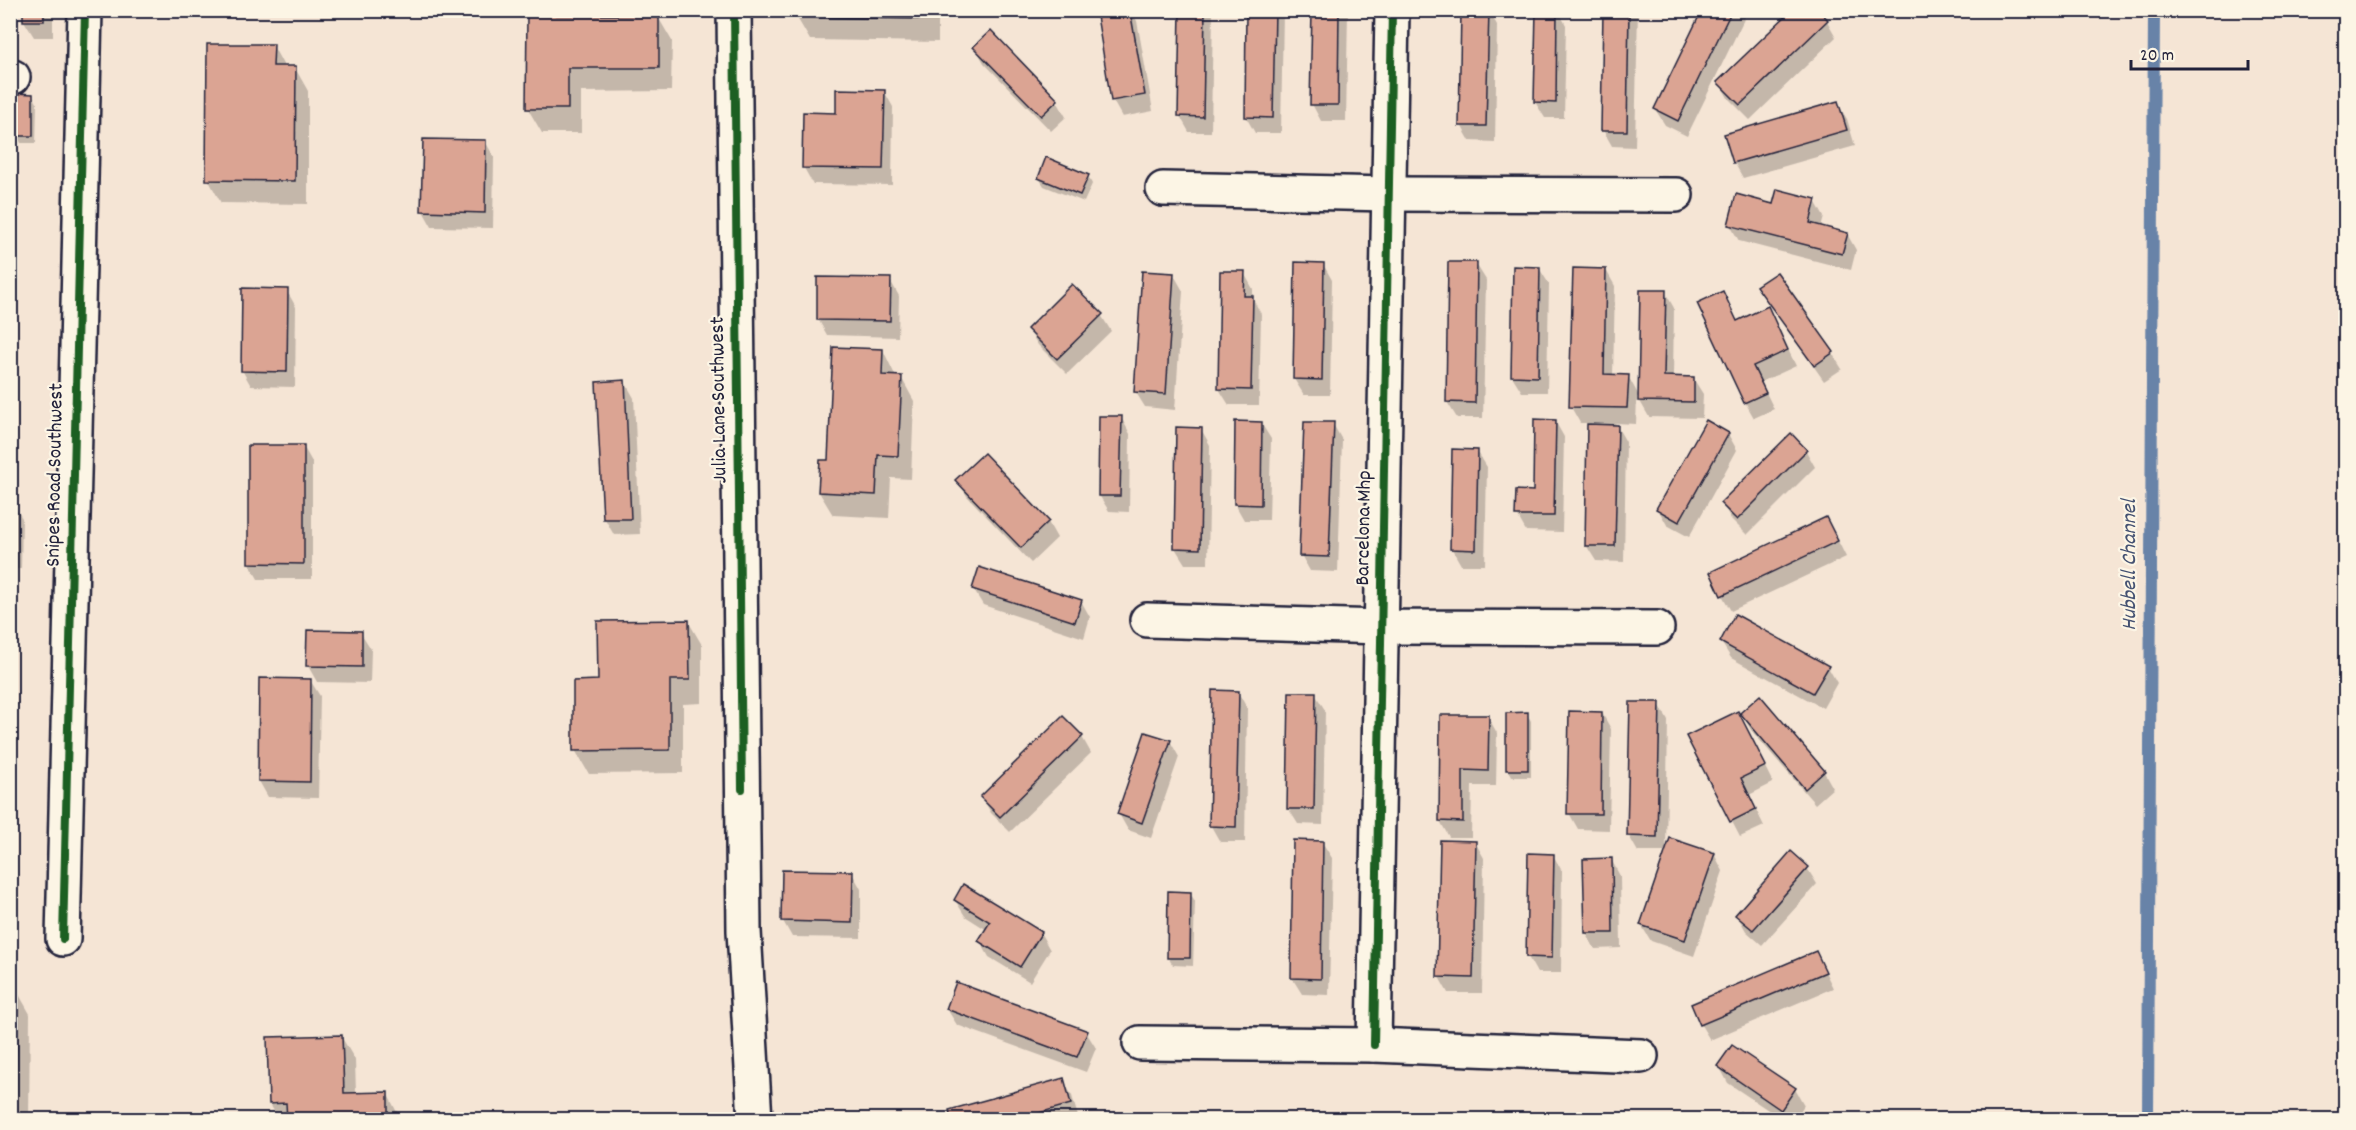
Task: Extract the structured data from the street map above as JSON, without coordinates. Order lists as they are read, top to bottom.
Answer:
{
  "streets": {
    "street": ["Julia Lane Southwest", "Snipes Road Southwest", "Barcelona Mhp"]
  },
  "water": ["Hubbell Channel"],
  "scale_bar": "20 m"
}
